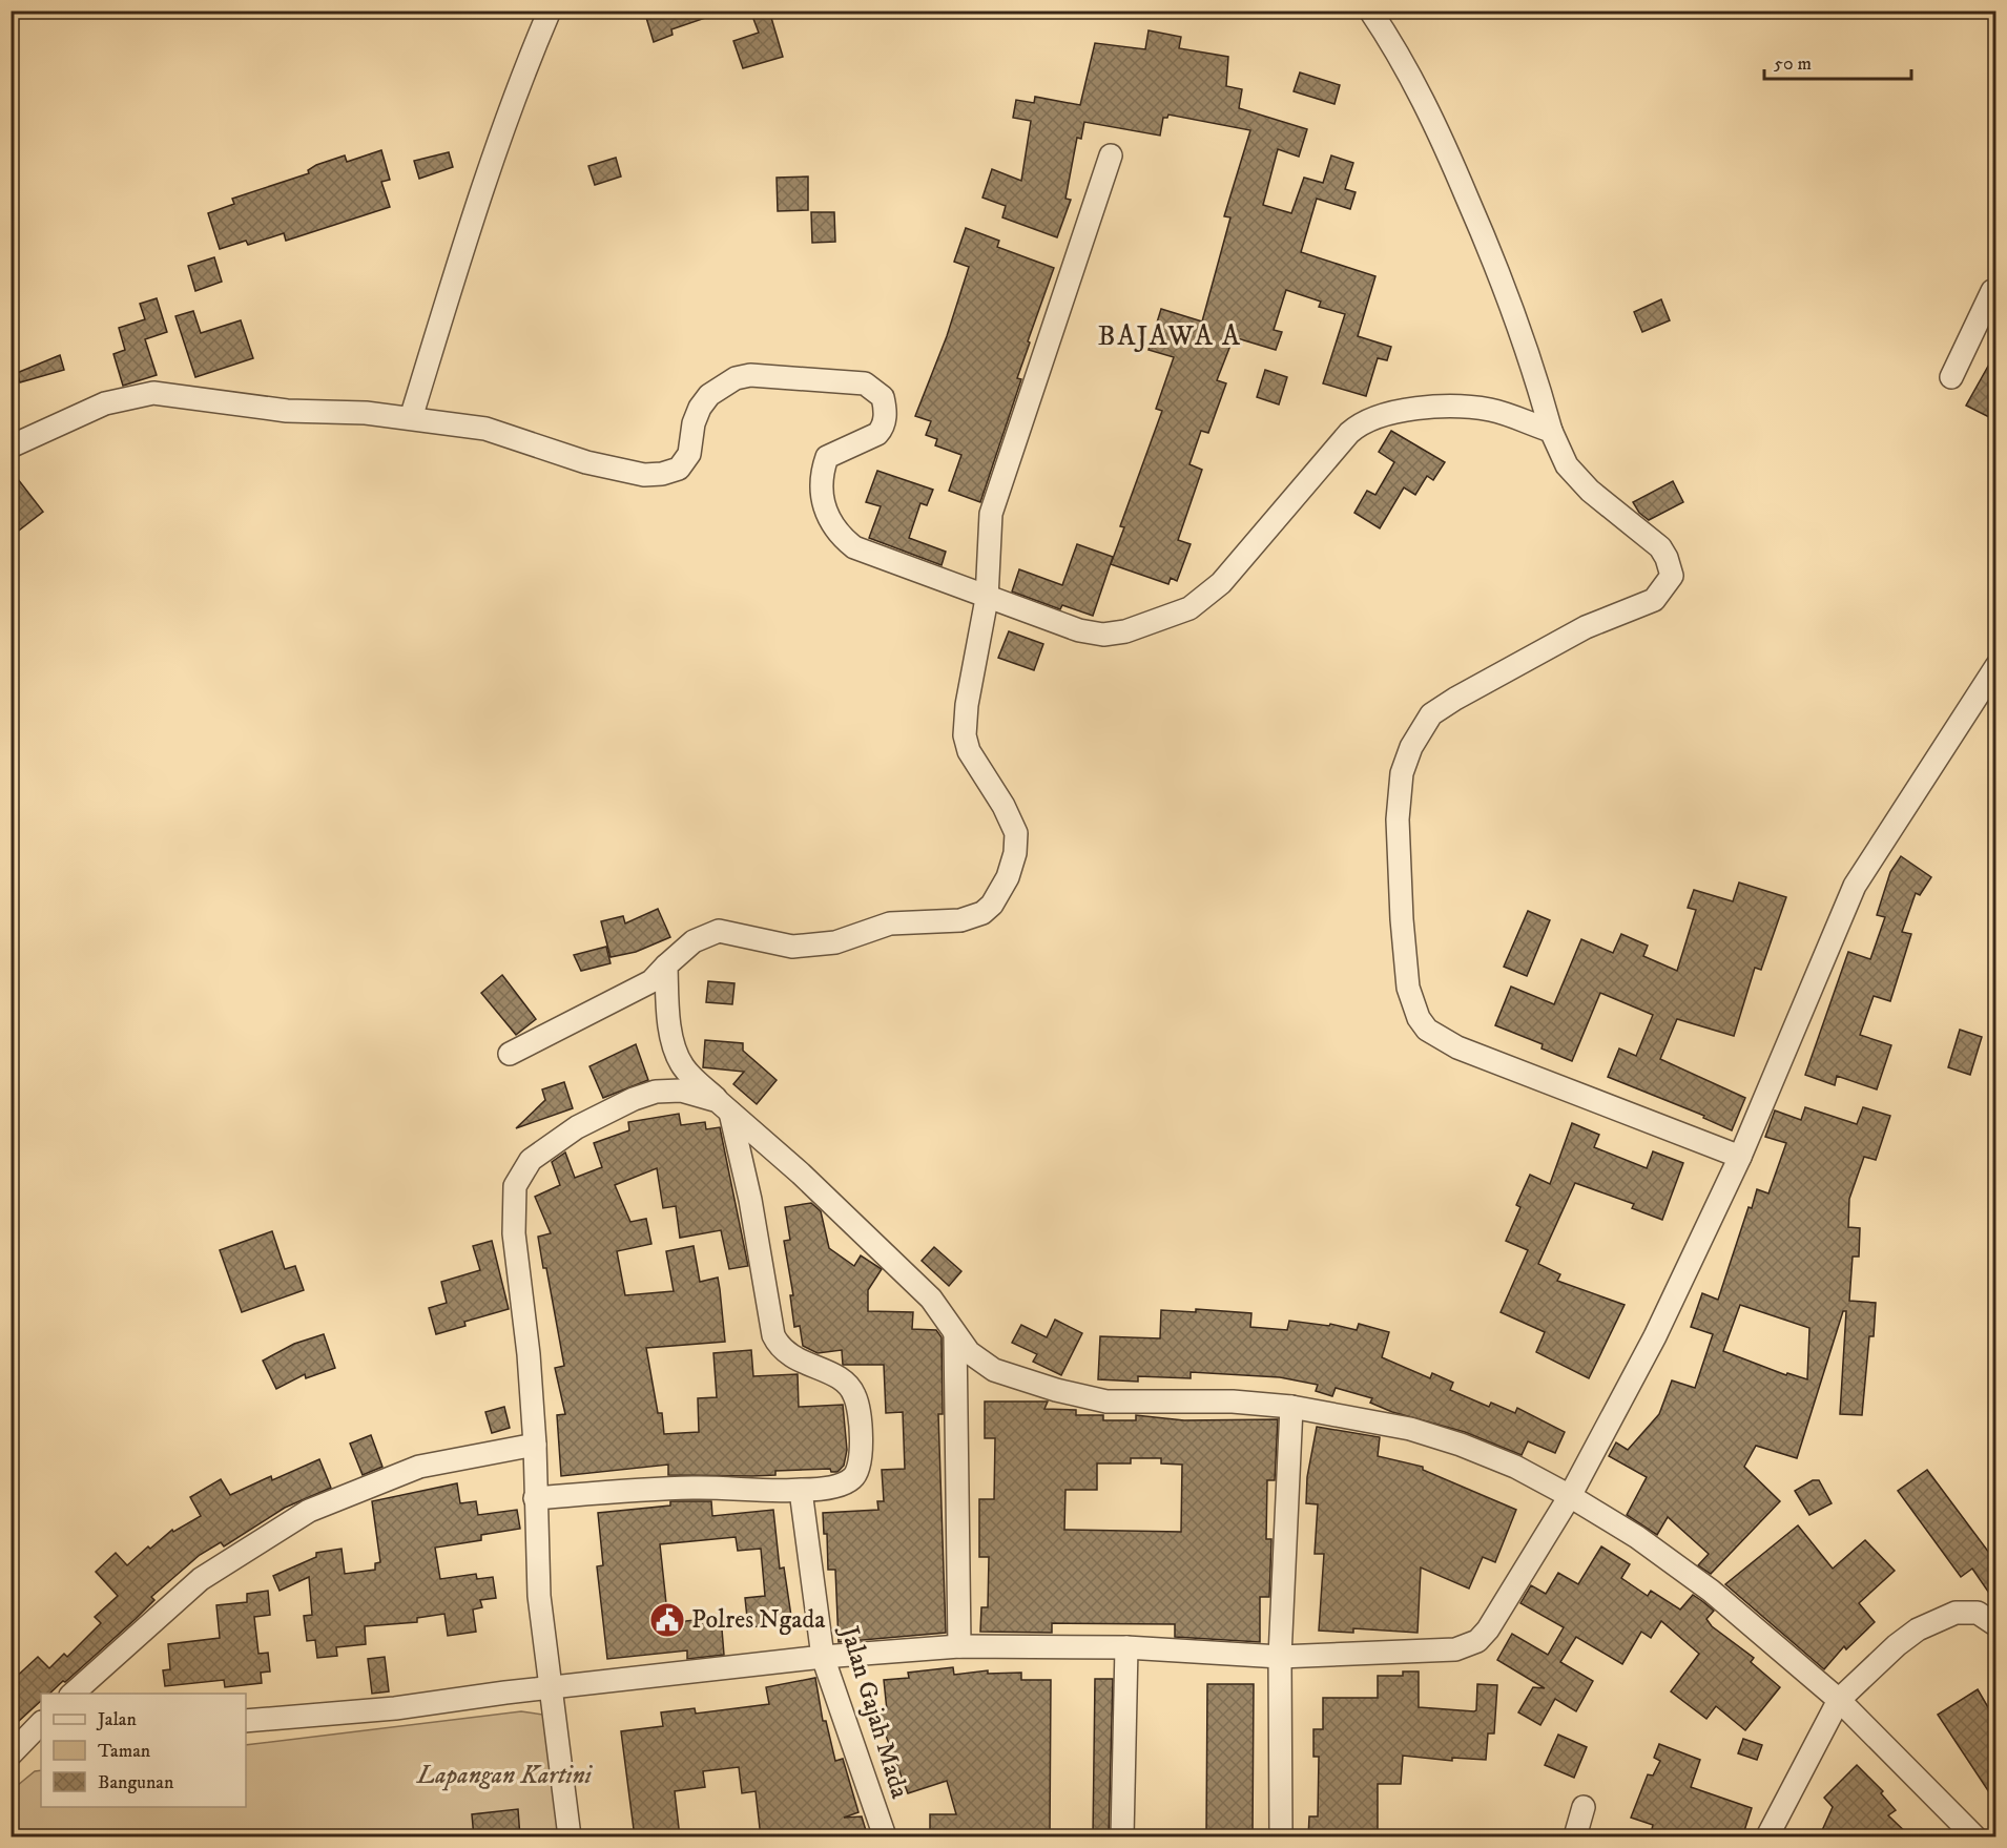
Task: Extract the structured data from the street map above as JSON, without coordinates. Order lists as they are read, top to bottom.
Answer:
{
  "streets": {
    "street": ["Jalan Gajah Mada"]
  },
  "districts": ["BAJAWA A"],
  "parks": ["Lapangan Kartini"],
  "places": {
    "public building": ["Polres Ngada"]
  },
  "legend": ["Jalan", "Taman", "Bangunan"],
  "scale_bar": "50 m"
}
